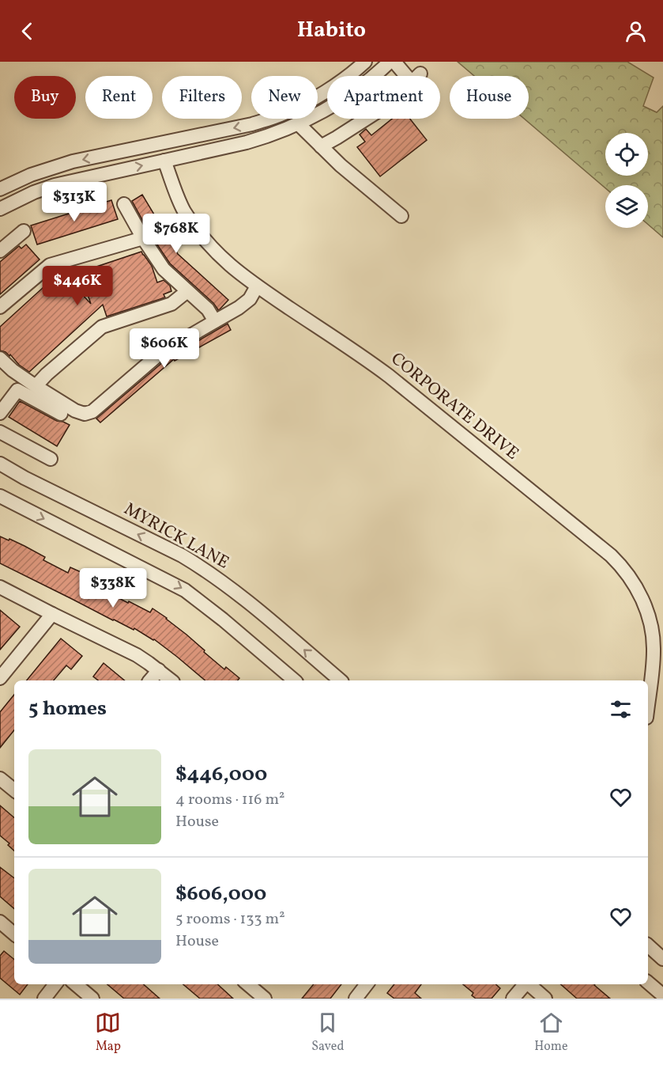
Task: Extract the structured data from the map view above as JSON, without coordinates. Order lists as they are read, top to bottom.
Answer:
{
  "streets": {
    "street": ["CORPORATE DRIVE", "MYRICK LANE"]
  },
  "page": {
    "header": "Habito",
    "chip": [
      "Buy",
      "Rent",
      "Filters",
      "New",
      "Apartment",
      "House"
    ],
    "price": [
      "$313K",
      "$768K",
      "$446K",
      "$606K",
      "$338K"
    ],
    "heading": "5 homes",
    "list": [
      {
        "name": "$446,000",
        "note": "4 rooms · 116 m² · House"
      },
      {
        "name": "$606,000",
        "note": "5 rooms · 133 m² · House"
      }
    ],
    "tabs": ["Map", "Saved", "Home"]
  }
}
